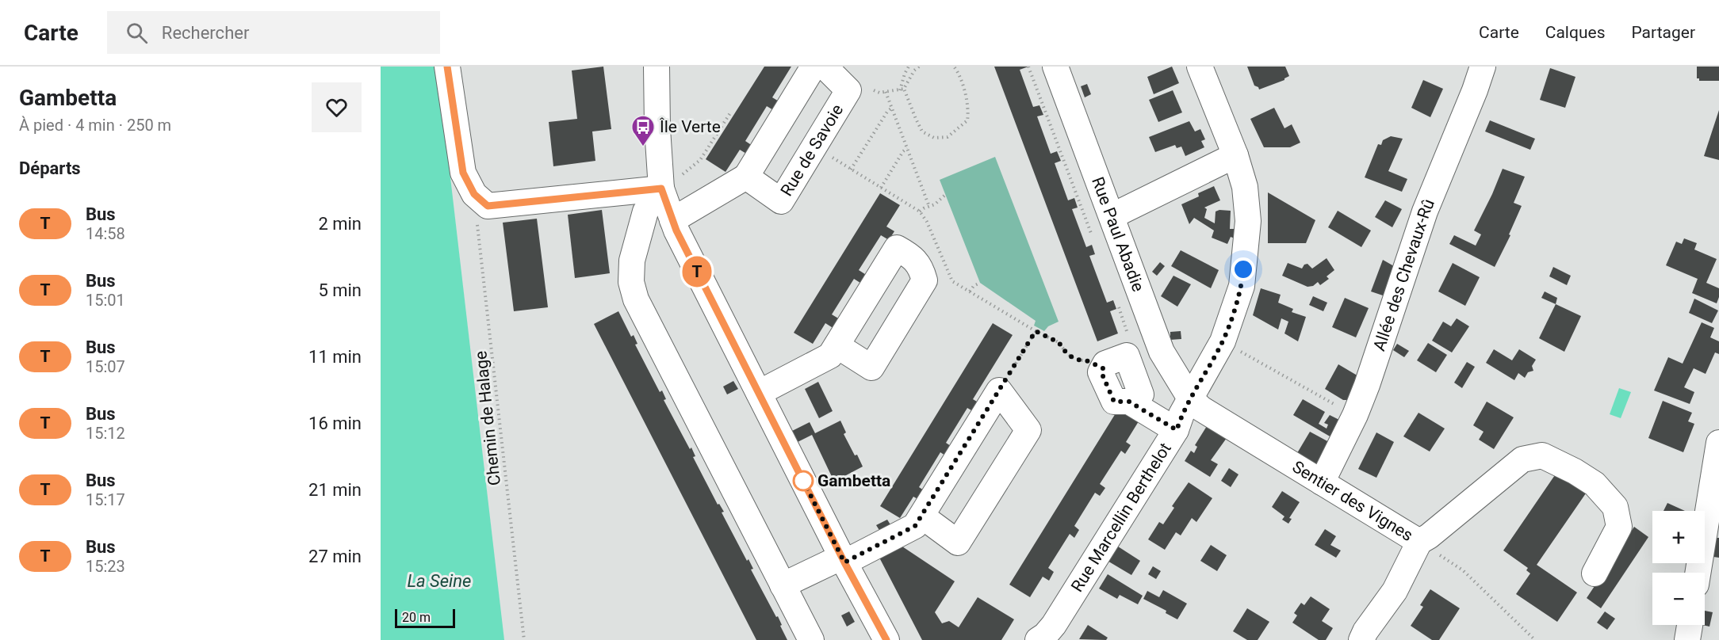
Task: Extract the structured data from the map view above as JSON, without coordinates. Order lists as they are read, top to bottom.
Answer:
{
  "streets": {
    "street": [
      "Rue de Savoie",
      "Rue Paul Abadie",
      "Allée des Chevaux-Rû",
      "Sentier des Vignes",
      "Rue Marcellin Berthelot"
    ],
    "path": ["Chemin de Halage"]
  },
  "crossings": [
    ["Rue Paul Abadie", "Sentier des Vignes"],
    ["Rue Paul Abadie", "Rue Marcellin Berthelot"],
    ["Allée des Chevaux-Rû", "Sentier des Vignes"],
    ["Sentier des Vignes", "Rue Marcellin Berthelot"]
  ],
  "water": ["La Seine"],
  "places": {
    "bus stop": ["Île Verte"],
    "other": ["Gambetta"]
  },
  "lines": ["bus line T"],
  "scale_bar": "20 m",
  "page": {
    "header": "Carte",
    "search": "Rechercher",
    "nav": ["Carte", "Calques", "Partager"],
    "heading": [
      ["Gambetta", "À pied · 4 min · 250 m"],
      "Départs"
    ],
    "on_map": "T",
    "list": [
      {
        "mark": "T",
        "name": "Bus",
        "note": "14:58",
        "value": "2 min"
      },
      {
        "mark": "T",
        "name": "Bus",
        "note": "15:01",
        "value": "5 min"
      },
      {
        "mark": "T",
        "name": "Bus",
        "note": "15:07",
        "value": "11 min"
      },
      {
        "mark": "T",
        "name": "Bus",
        "note": "15:12",
        "value": "16 min"
      },
      {
        "mark": "T",
        "name": "Bus",
        "note": "15:17",
        "value": "21 min"
      },
      {
        "mark": "T",
        "name": "Bus",
        "note": "15:23",
        "value": "27 min"
      }
    ],
    "map_buttons": ["+", "−"],
    "scale": "20 m"
  }
}
